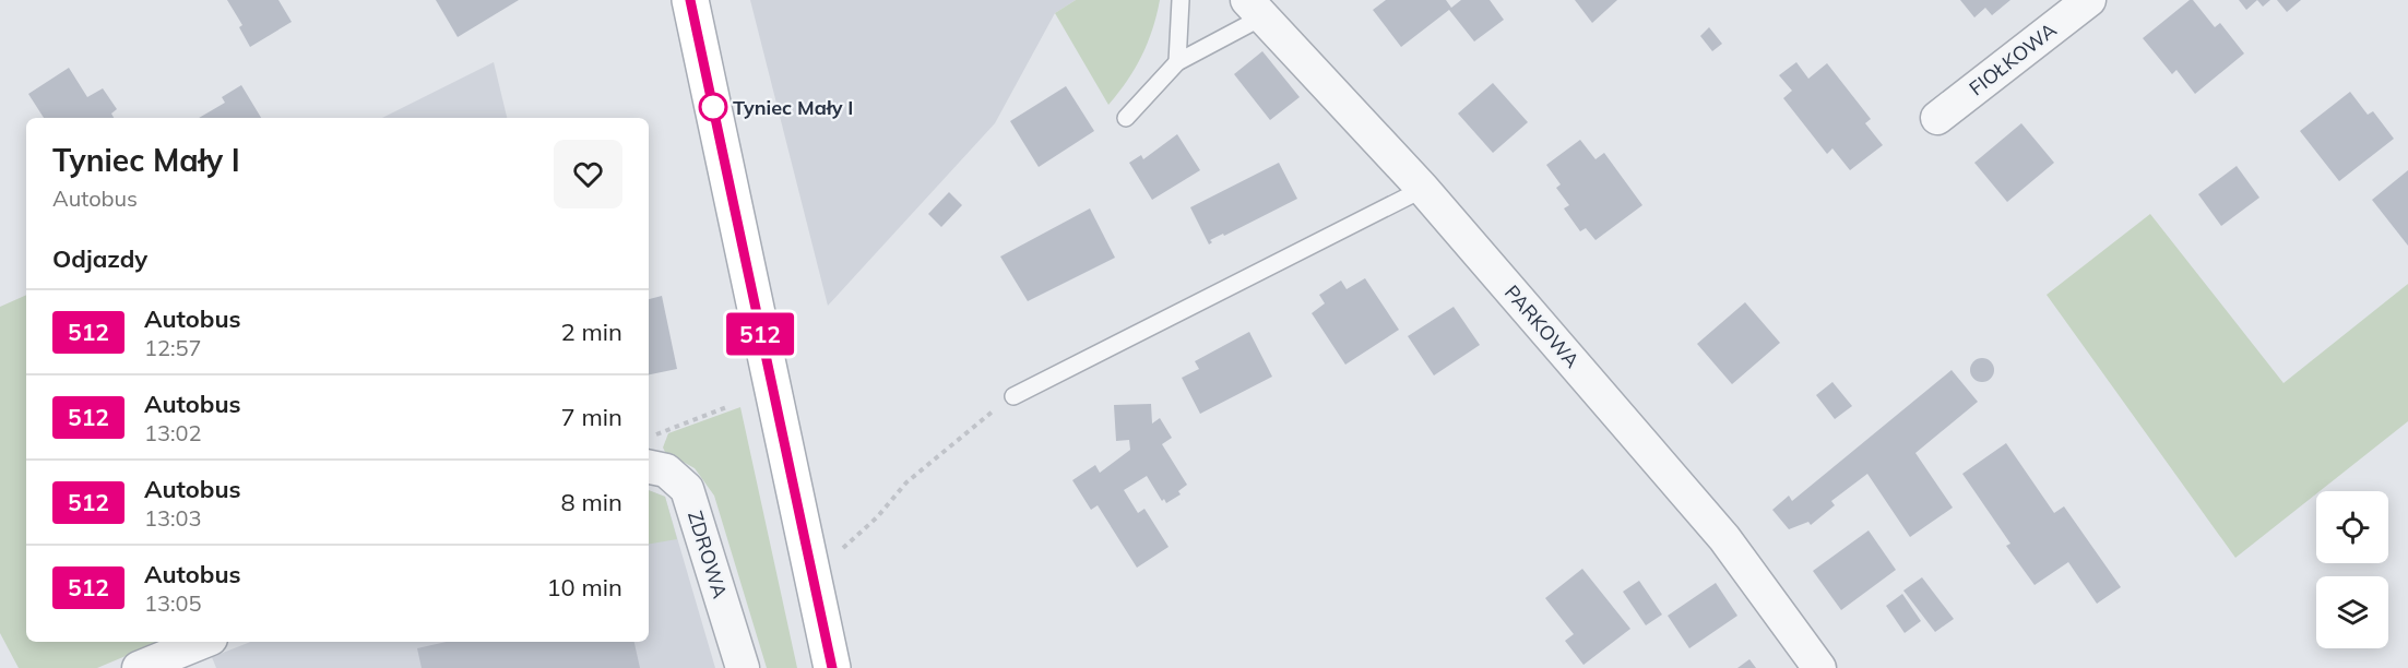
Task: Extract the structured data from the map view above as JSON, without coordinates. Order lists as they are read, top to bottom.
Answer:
{
  "streets": {
    "street": ["FIOŁKOWA", "PARKOWA", "ZDROWA"]
  },
  "places": ["Tyniec Mały I"],
  "lines": ["bus line 512"],
  "page": {
    "on_map": "512",
    "heading": [
      ["Tyniec Mały I", "Autobus"],
      "Odjazdy"
    ],
    "list": [
      {
        "mark": "512",
        "name": "Autobus",
        "note": "12:57",
        "value": "2 min"
      },
      {
        "mark": "512",
        "name": "Autobus",
        "note": "13:02",
        "value": "7 min"
      },
      {
        "mark": "512",
        "name": "Autobus",
        "note": "13:03",
        "value": "8 min"
      },
      {
        "mark": "512",
        "name": "Autobus",
        "note": "13:05",
        "value": "10 min"
      }
    ]
  }
}
